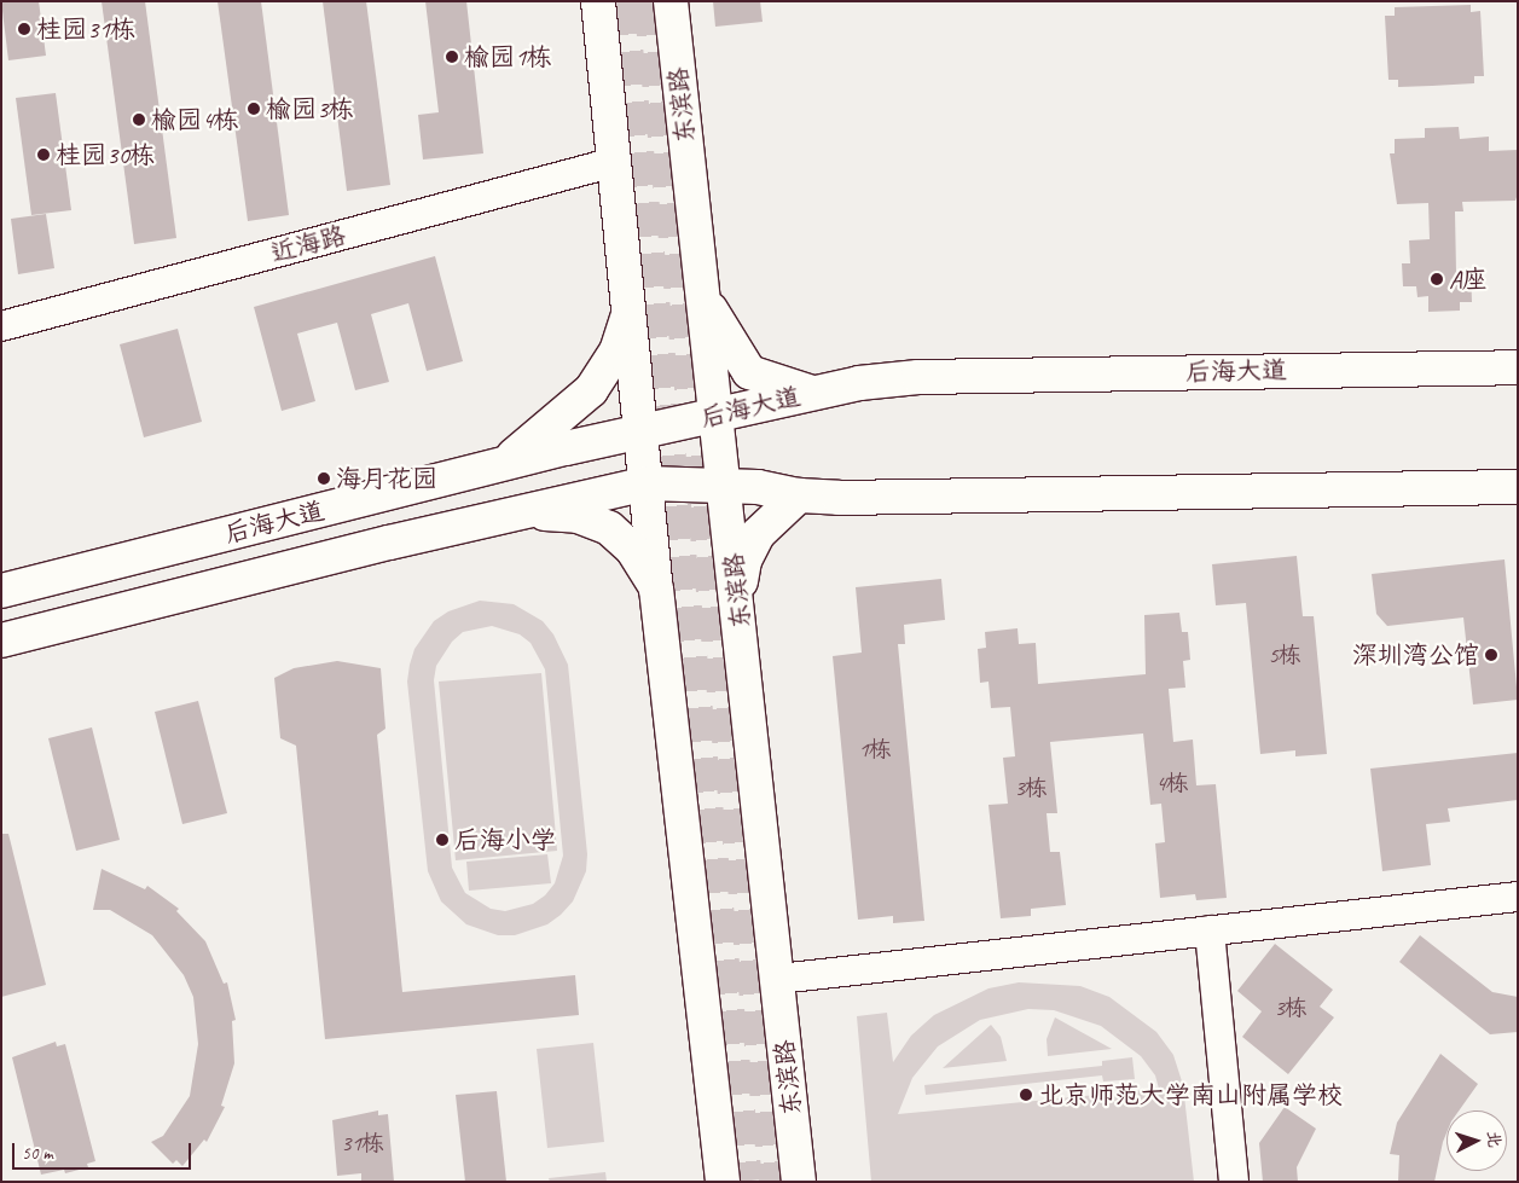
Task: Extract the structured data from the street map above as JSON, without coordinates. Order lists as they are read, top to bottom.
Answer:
{
  "streets": {
    "main road": ["东滨路", "后海大道"],
    "street": ["近海路"]
  },
  "crossings": [
    ["东滨路", "后海大道"]
  ],
  "places": [
    "桂园31栋",
    "榆园1栋",
    "榆园3栋",
    "榆园4栋",
    "桂园30栋",
    "A座",
    "海月花园",
    "深圳湾公馆",
    "后海小学",
    "北京师范大学南山附属学校"
  ],
  "house_numbers": [
    "5栋",
    "1栋",
    "4栋",
    "3栋",
    "3栋",
    "31栋"
  ],
  "scale_bar": "50 m",
  "north": "right"
}
